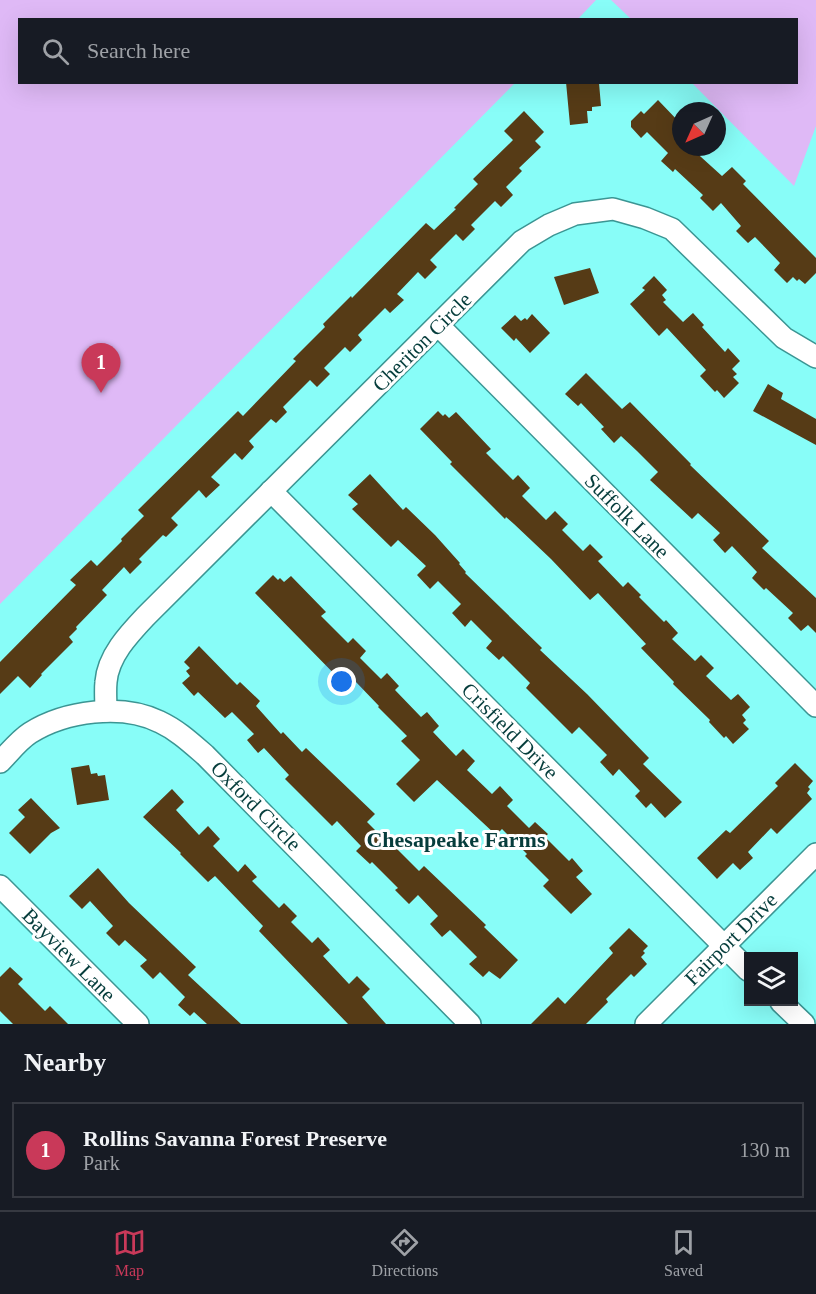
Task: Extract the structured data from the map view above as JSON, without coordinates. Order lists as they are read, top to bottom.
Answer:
{
  "streets": {
    "street": [
      "Cheriton Circle",
      "Suffolk Lane",
      "Crisfield Drive",
      "Oxford Circle",
      "Fairport Drive",
      "Bayview Lane"
    ]
  },
  "crossings": [
    ["Cheriton Circle", "Suffolk Lane"],
    ["Cheriton Circle", "Crisfield Drive"],
    ["Cheriton Circle", "Oxford Circle"],
    ["Crisfield Drive", "Fairport Drive"]
  ],
  "districts": ["Chesapeake Farms"],
  "north": "bottom left",
  "page": {
    "search": "Search here",
    "pins": "1",
    "heading": "Nearby",
    "list": [
      {
        "mark": "1",
        "name": "Rollins Savanna Forest Preserve",
        "note": "Park",
        "value": "130 m"
      }
    ],
    "nav": ["Map", "Directions", "Saved"]
  }
}
